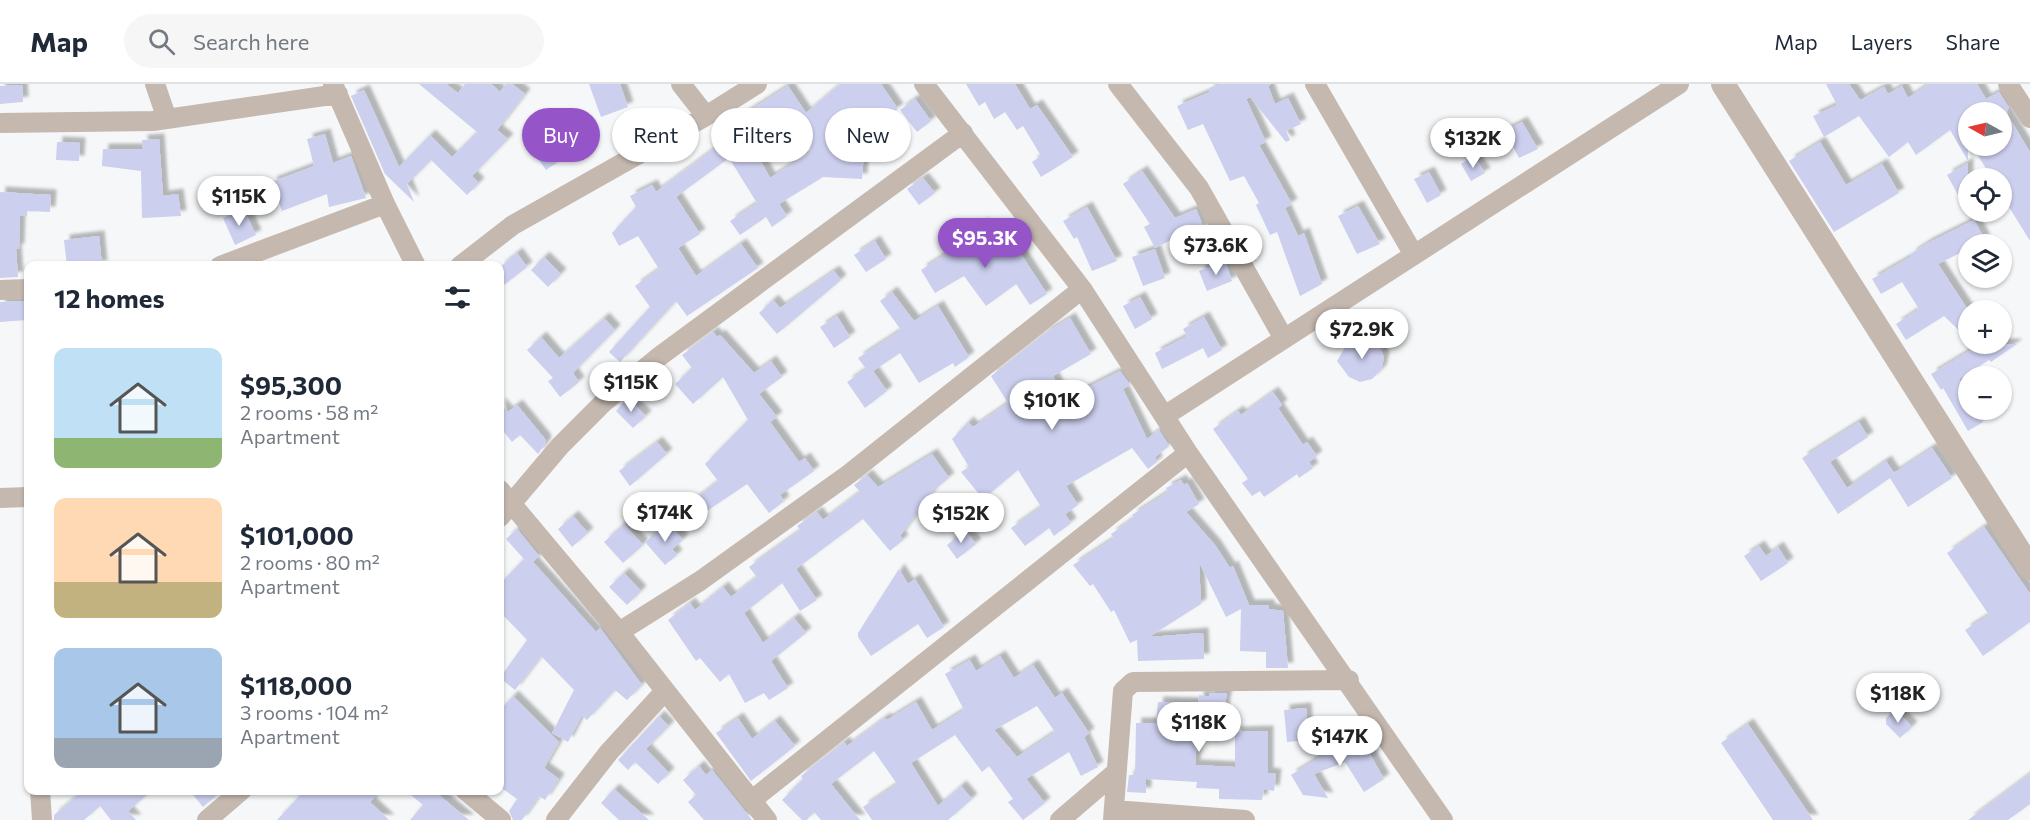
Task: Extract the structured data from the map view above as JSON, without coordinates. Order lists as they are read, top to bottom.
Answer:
{
  "north": "left",
  "page": {
    "header": "Map",
    "search": "Search here",
    "nav": ["Map", "Layers", "Share"],
    "map_buttons": ["+", "−"],
    "chip": [
      "Buy",
      "Rent",
      "Filters",
      "New"
    ],
    "price": [
      "$132K",
      "$115K",
      "$95.3K",
      "$73.6K",
      "$72.9K",
      "$115K",
      "$101K",
      "$174K",
      "$152K",
      "$118K",
      "$118K",
      "$147K"
    ],
    "heading": "12 homes",
    "list": [
      {
        "name": "$95,300",
        "note": "2 rooms · 58 m² · Apartment"
      },
      {
        "name": "$101,000",
        "note": "2 rooms · 80 m² · Apartment"
      },
      {
        "name": "$118,000",
        "note": "3 rooms · 104 m² · Apartment"
      }
    ]
  }
}
